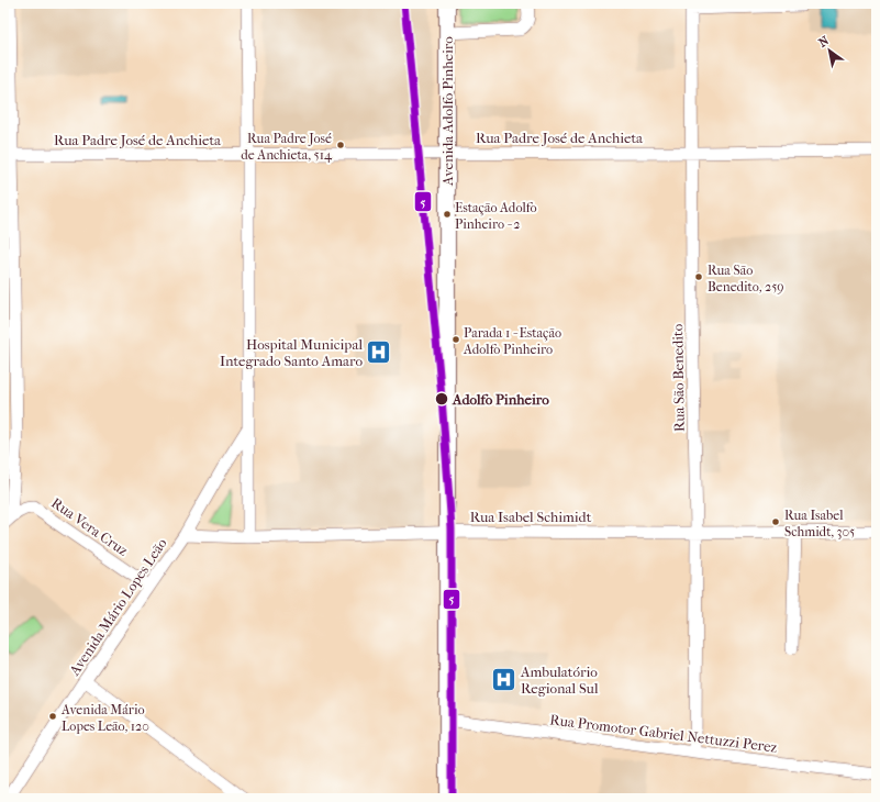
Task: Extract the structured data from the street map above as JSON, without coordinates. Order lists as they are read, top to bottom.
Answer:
{
  "streets": {
    "main road": ["Avenida Adolfo Pinheiro"],
    "street": [
      "Rua Padre José de Anchieta",
      "Rua São Benedito",
      "Rua Isabel Schimidt",
      "Rua Vera Cruz",
      "Avenida Mário Lopes Leão",
      "Rua Promotor Gabriel Nettuzzi Perez"
    ]
  },
  "crossings": [
    ["Avenida Adolfo Pinheiro", "Rua Padre José de Anchieta"],
    ["Avenida Adolfo Pinheiro", "Rua Isabel Schimidt"],
    ["Avenida Adolfo Pinheiro", "Rua Promotor Gabriel Nettuzzi Perez"],
    ["Rua Padre José de Anchieta", "Rua São Benedito"],
    ["Rua São Benedito", "Rua Isabel Schimidt"],
    ["Rua São Benedito", "Rua Promotor Gabriel Nettuzzi Perez"],
    ["Rua Isabel Schimidt", "Avenida Mário Lopes Leão"],
    ["Rua Vera Cruz", "Avenida Mário Lopes Leão"]
  ],
  "places": {
    "other": [
      "Rua Padre José de Anchieta, 514",
      "Estação Adolfo Pinheiro - 2",
      "Rua São Benedito, 259",
      "Parada 1 - Estação Adolfo Pinheiro",
      "Adolfo Pinheiro",
      "Rua Isabel Schmidt, 305",
      "Avenida Mário Lopes Leão, 120"
    ],
    "hospital": ["Hospital Municipal Integrado Santo Amaro", "Ambulatório Regional Sul"]
  },
  "lines": ["transit line 5"],
  "north": "top left"
}
